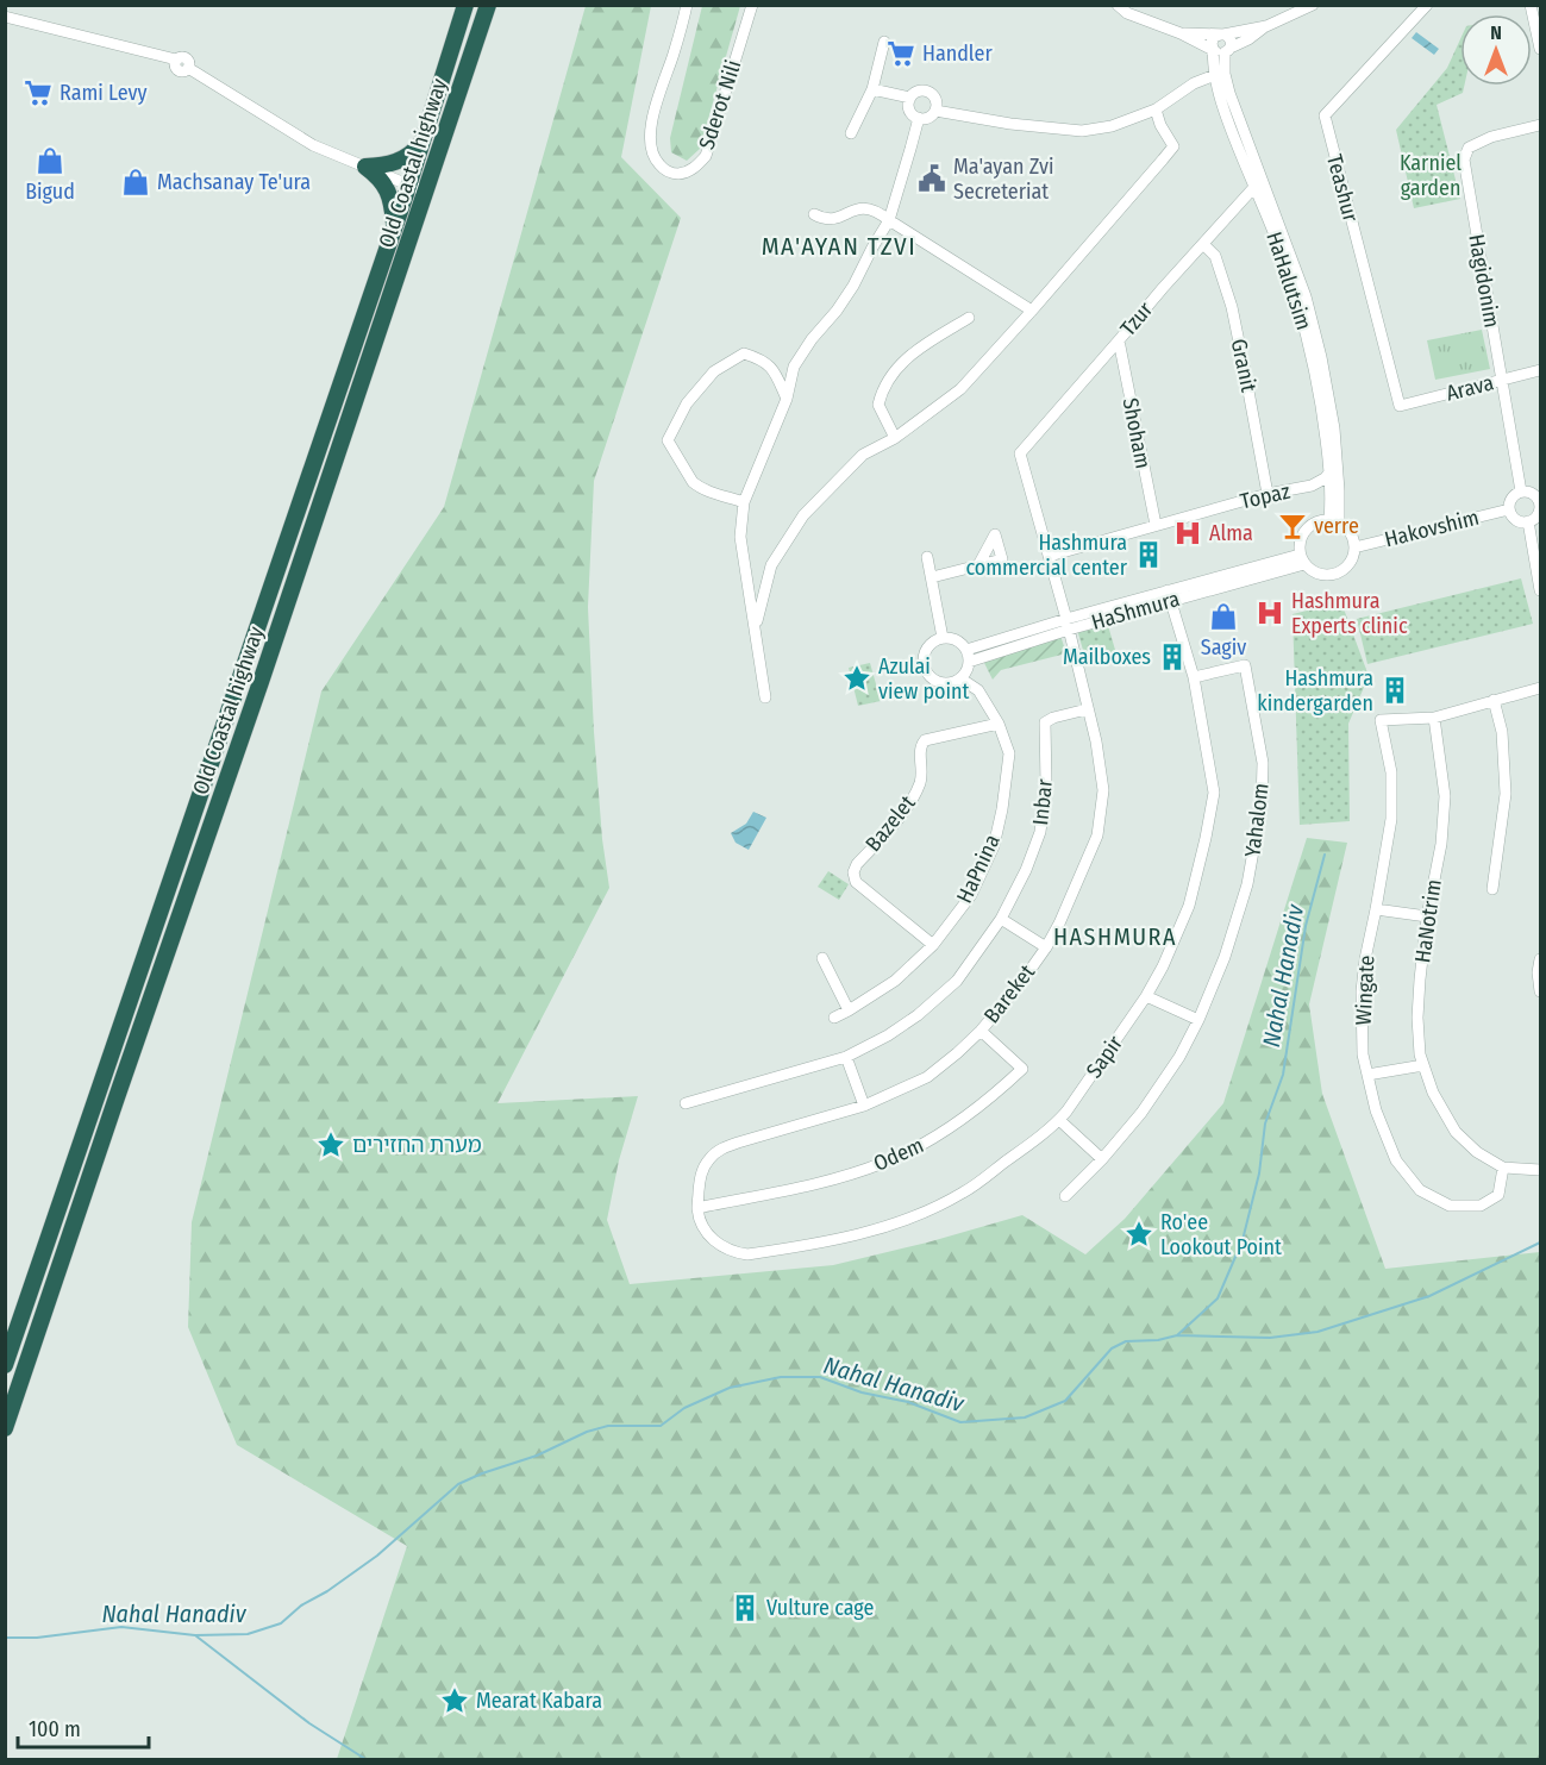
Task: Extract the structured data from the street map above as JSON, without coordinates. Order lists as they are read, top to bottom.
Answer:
{
  "streets": {
    "highway": ["Old Coastal highway"],
    "street": [
      "Sderot Nili",
      "Teashur",
      "HaHalutsim",
      "Hagidonim",
      "Tzur",
      "Granit",
      "Arava",
      "Shoham",
      "Topaz",
      "Hakovshim",
      "HaShmura",
      "Inbar",
      "Yahalom",
      "Bazelet",
      "HaPnina",
      "HaNotrim",
      "Wingate",
      "Bareket",
      "Sapir",
      "Odem"
    ]
  },
  "crossings": [
    ["Teashur", "Arava"],
    ["HaHalutsim", "Tzur"],
    ["HaHalutsim", "Topaz"],
    ["HaHalutsim", "Hakovshim"],
    ["HaHalutsim", "HaShmura"],
    ["Hagidonim", "Arava"],
    ["Hagidonim", "Hakovshim"],
    ["Tzur", "Granit"],
    ["Tzur", "Shoham"],
    ["Tzur", "Bareket"],
    ["Granit", "Topaz"],
    ["Shoham", "Topaz"],
    ["Topaz", "Bareket"],
    ["Hakovshim", "HaShmura"],
    ["HaShmura", "HaPnina"],
    ["HaShmura", "Bareket"],
    ["HaShmura", "Sapir"],
    ["Inbar", "Bareket"],
    ["Yahalom", "Sapir"],
    ["Bazelet", "HaPnina"],
    ["HaNotrim", "Wingate"],
    ["Bareket", "Sapir"],
    ["Bareket", "Odem"],
    ["Sapir", "Odem"]
  ],
  "districts": ["MA'AYAN TZVI", "HASHMURA"],
  "water": ["Nahal Hanadiv"],
  "parks": ["Karniel garden"],
  "places": {
    "supermarket": ["Handler", "Rami Levy"],
    "shop": ["Bigud", "Machsanay Te'ura", "Sagiv"],
    "public building": ["Ma'ayan Zvi Secreteriat"],
    "bar": ["verre"],
    "hospital": ["Alma", "Hashmura Experts clinic"],
    "building": [
      "Hashmura commercial center",
      "Mailboxes",
      "Hashmura kindergarden",
      "Vulture cage"
    ],
    "place": [
      "Azulai view point",
      "מערת החזירים",
      "Ro'ee Lookout Point",
      "Mearat Kabara"
    ]
  },
  "scale_bar": "100 m",
  "north": "top"
}
